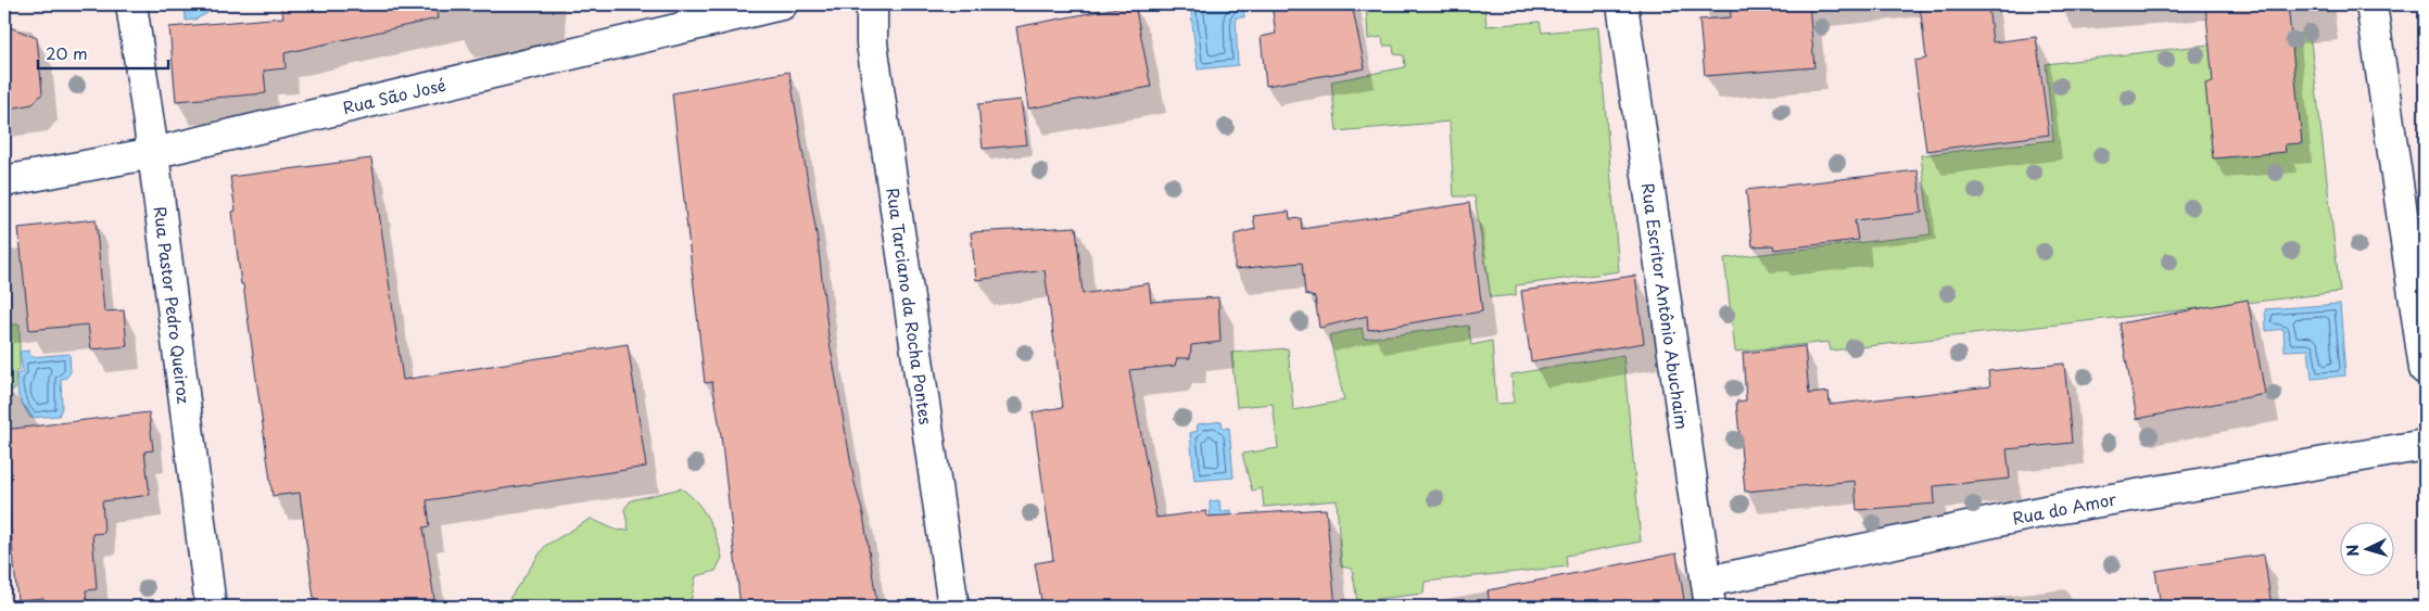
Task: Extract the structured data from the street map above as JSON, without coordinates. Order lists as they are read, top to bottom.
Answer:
{
  "streets": {
    "street": [
      "Rua São José",
      "Rua Pastor Pedro Queiroz",
      "Rua Tarciano da Rocha Pontes",
      "Rua Escritor Antônio Abuchaim",
      "Rua do Amor"
    ]
  },
  "crossings": [
    ["Rua São José", "Rua Pastor Pedro Queiroz"],
    ["Rua Escritor Antônio Abuchaim", "Rua do Amor"]
  ],
  "scale_bar": "20 m",
  "north": "left"
}
